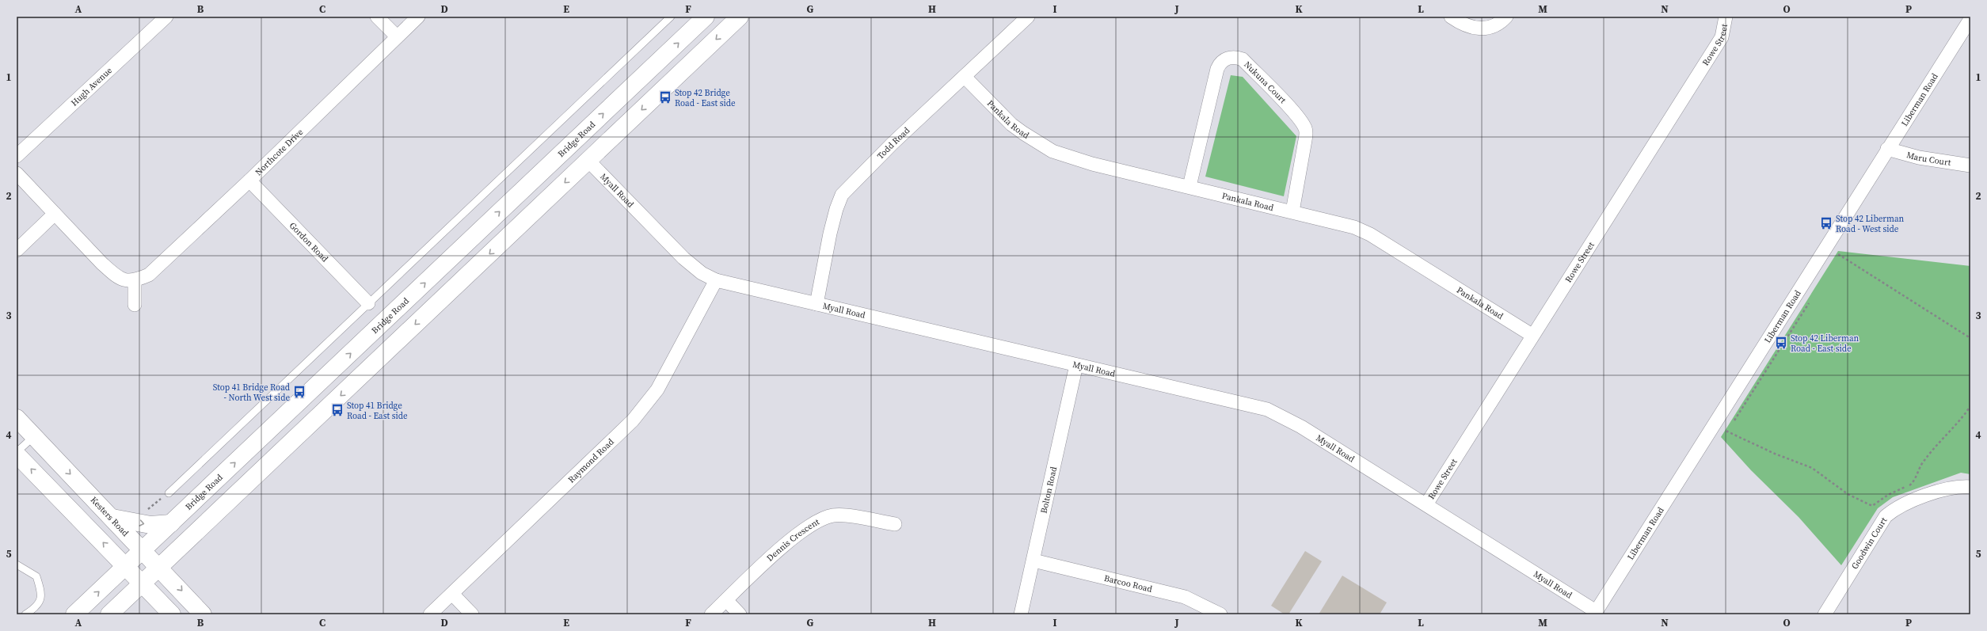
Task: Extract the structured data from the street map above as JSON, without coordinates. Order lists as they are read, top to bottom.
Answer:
{
  "streets": {
    "main road": ["Bridge Road", "Kesters Road"],
    "street": [
      "Rowe Street",
      "Nukuna Court",
      "Hugh Avenue",
      "Liberman Road",
      "Pankala Road",
      "Todd Road",
      "Northcote Drive",
      "Maru Court",
      "Myall Road",
      "Gordon Road",
      "Raymond Road",
      "Bolton Road",
      "Dennis Crescent",
      "Goodwin Court",
      "Barcoo Road"
    ]
  },
  "crossings": [
    ["Rowe Street", "Pankala Road"],
    ["Rowe Street", "Myall Road"],
    ["Nukuna Court", "Pankala Road"],
    ["Liberman Road", "Maru Court"],
    ["Liberman Road", "Myall Road"],
    ["Pankala Road", "Todd Road"],
    ["Bridge Road", "Kesters Road"],
    ["Todd Road", "Myall Road"],
    ["Northcote Drive", "Gordon Road"],
    ["Myall Road", "Raymond Road"],
    ["Myall Road", "Bolton Road"],
    ["Bolton Road", "Barcoo Road"]
  ],
  "places": {
    "bus stop": [
      "Stop 42 Bridge Road - East side",
      "Stop 42 Liberman Road - West side",
      "Stop 42 Liberman Road - East side",
      "Stop 41 Bridge Road - North West side",
      "Stop 41 Bridge Road - East side"
    ]
  },
  "grid": {
    "columns": [
      "A",
      "B",
      "C",
      "D",
      "E",
      "F",
      "G",
      "H",
      "I",
      "J",
      "K",
      "L",
      "M",
      "N",
      "O",
      "P"
    ],
    "rows": [
      "1",
      "2",
      "3",
      "4",
      "5"
    ]
  }
}
